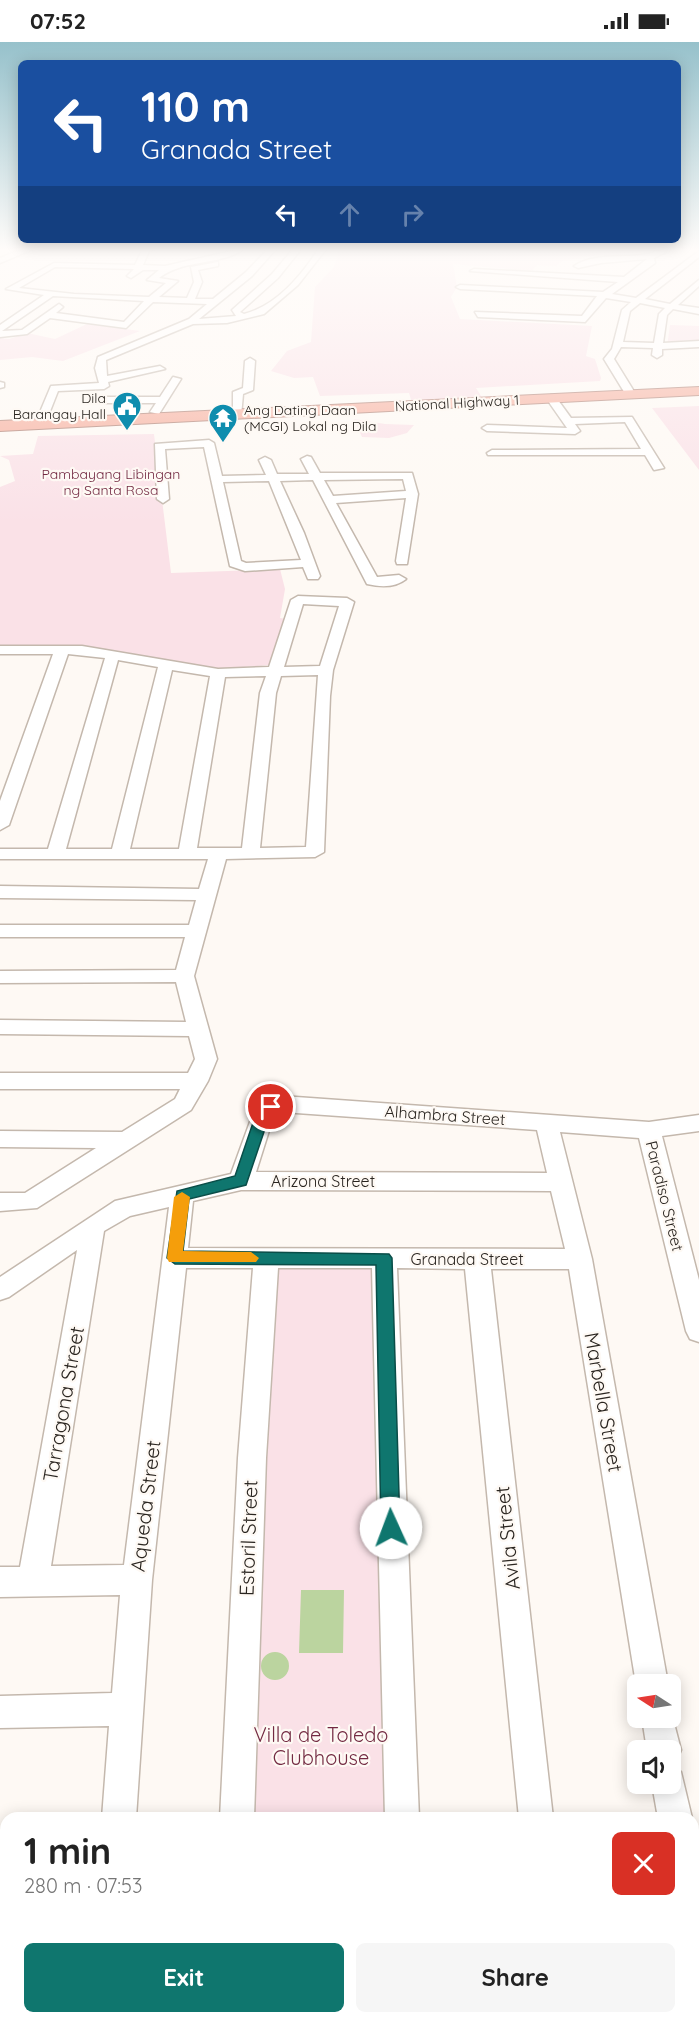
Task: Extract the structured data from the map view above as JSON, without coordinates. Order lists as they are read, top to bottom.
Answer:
{
  "streets": {
    "highway": ["National Highway 1"],
    "street": [
      "Alhambra Street",
      "Arizona Street",
      "Paradiso Street",
      "Granada Street",
      "Marbella Street",
      "Tarragona Street",
      "Aqueda Street",
      "Estoril Street",
      "Avila Street"
    ]
  },
  "crossings": [
    ["Alhambra Street", "Arizona Street"],
    ["Alhambra Street", "Paradiso Street"],
    ["Alhambra Street", "Marbella Street"],
    ["Arizona Street", "Marbella Street"],
    ["Arizona Street", "Tarragona Street"],
    ["Arizona Street", "Aqueda Street"],
    ["Granada Street", "Marbella Street"],
    ["Granada Street", "Aqueda Street"],
    ["Granada Street", "Estoril Street"],
    ["Granada Street", "Avila Street"]
  ],
  "parks": ["Pambayang Libingan ng Santa Rosa", "Villa de Toledo Clubhouse"],
  "places": {
    "public building": ["Dila Barangay Hall"],
    "temple": ["Ang Dating Daan (MCGI) Lokal ng Dila"]
  },
  "north": "left",
  "page": {
    "status": "07:52",
    "turn": ["110 m", "Granada Street"],
    "heading": ["1 min", "280 m · 07:53"],
    "buttons": ["Exit", "Share"]
  }
}
